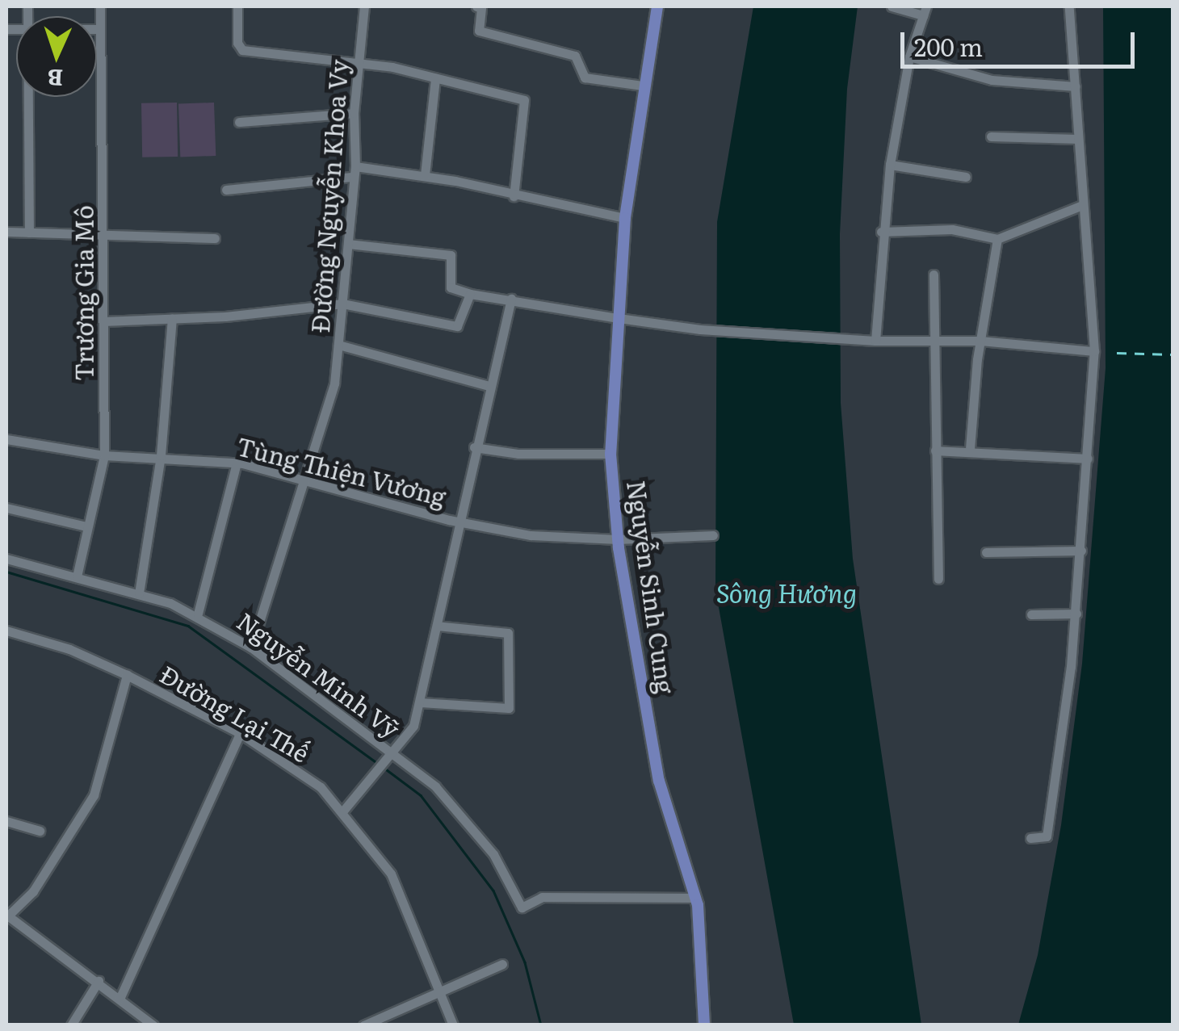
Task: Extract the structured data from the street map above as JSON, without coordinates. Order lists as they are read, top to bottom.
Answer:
{
  "streets": {
    "main road": ["Nguyễn Sinh Cung"],
    "street": [
      "Đường Nguyễn Khoa Vy",
      "Trương Gia Mô",
      "Tùng Thiện Vương",
      "Nguyễn Minh Vỹ",
      "Đường Lại Thế"
    ]
  },
  "crossings": [
    ["Đường Nguyễn Khoa Vy", "Tùng Thiện Vương"],
    ["Đường Nguyễn Khoa Vy", "Nguyễn Minh Vỹ"],
    ["Trương Gia Mô", "Tùng Thiện Vương"],
    ["Trương Gia Mô", "Nguyễn Minh Vỹ"],
    ["Tùng Thiện Vương", "Nguyễn Sinh Cung"],
    ["Nguyễn Sinh Cung", "Nguyễn Minh Vỹ"]
  ],
  "water": ["Sông Hương"],
  "scale_bar": "200 m",
  "north": "bottom"
}
